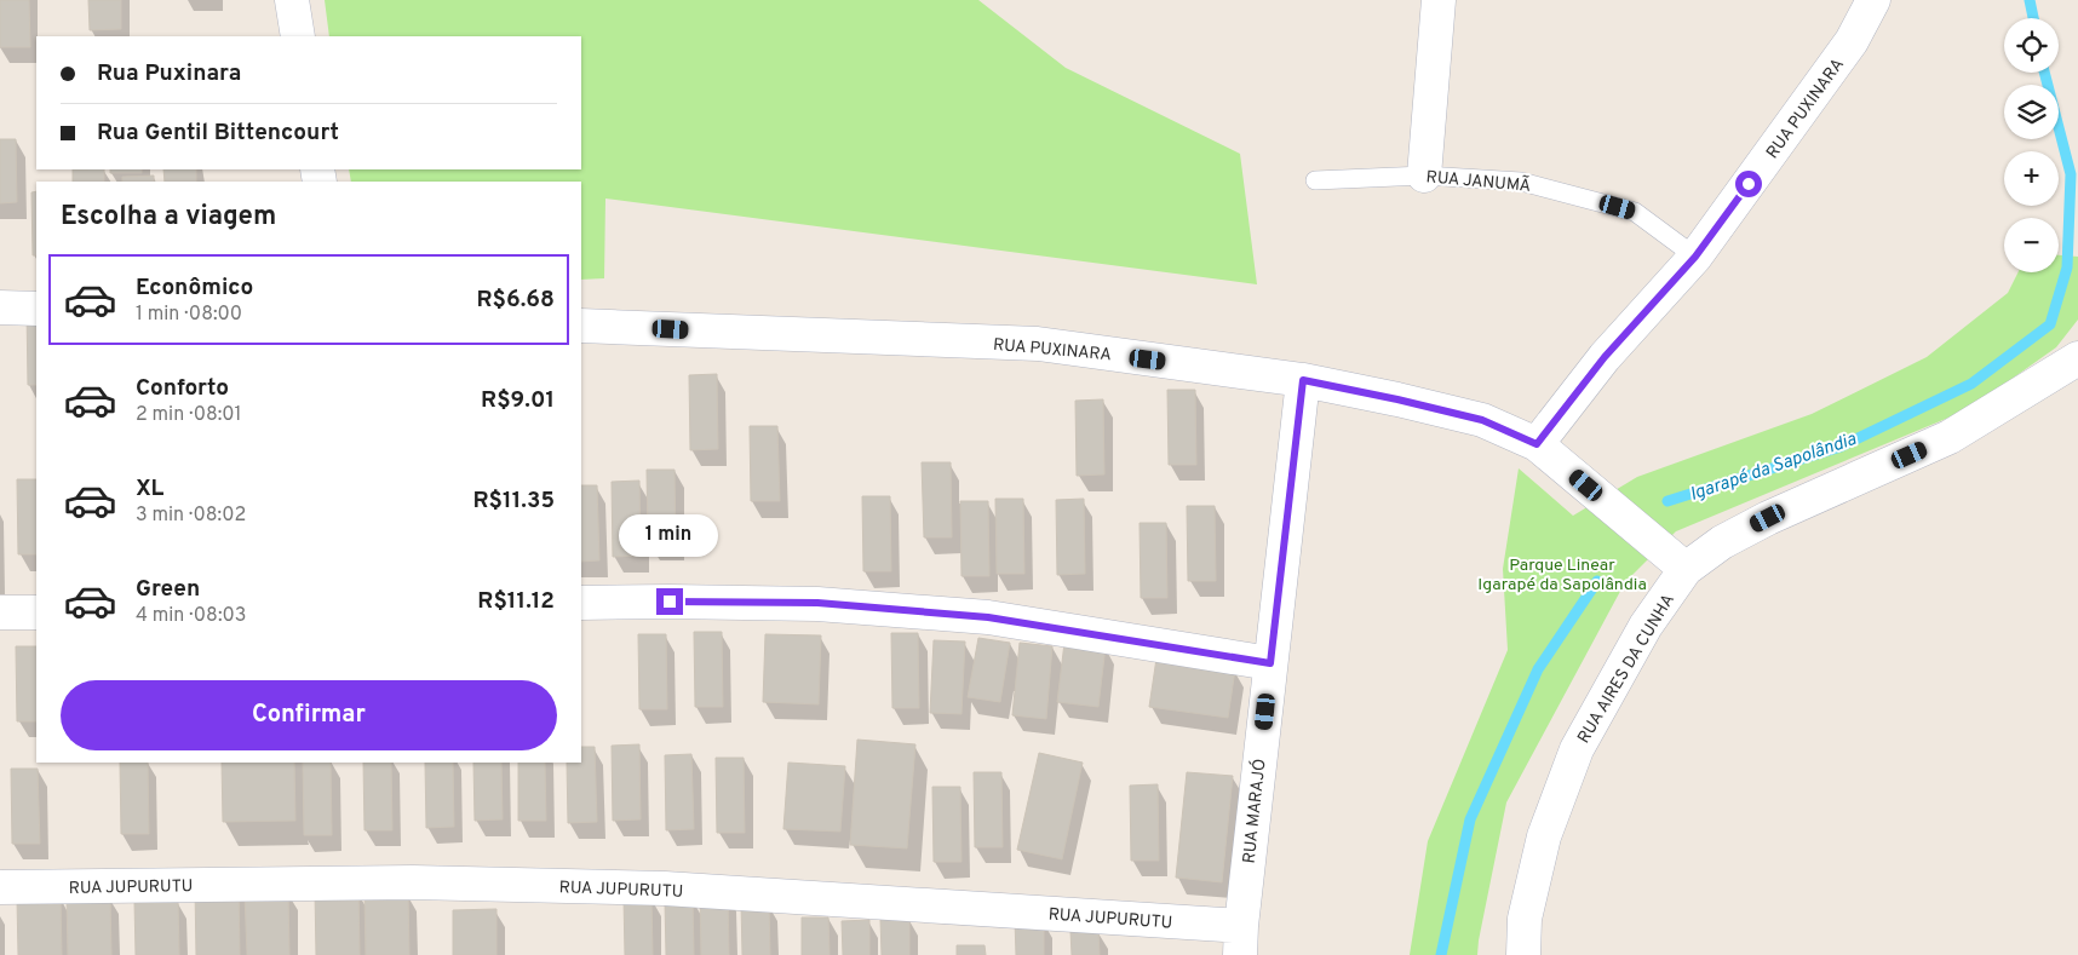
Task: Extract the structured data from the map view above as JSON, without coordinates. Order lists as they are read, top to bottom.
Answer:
{
  "streets": {
    "street": [
      "RUA PUXINARA",
      "RUA AIRES DA CUNHA",
      "RUA MARAJÓ",
      "RUA JUPURUTU"
    ],
    "lane": ["RUA JANUMÃ"]
  },
  "crossings": [
    ["RUA PUXINARA", "RUA JANUMÃ"],
    ["RUA PUXINARA", "RUA MARAJÓ"],
    ["RUA MARAJÓ", "RUA JUPURUTU"]
  ],
  "water": ["Igarapé da Sapolândia"],
  "parks": ["Parque Linear Igarapé da Sapolândia"],
  "page": {
    "map_buttons": ["+", "−"],
    "banner": ["Rua Puxinara", "Rua Gentil Bittencourt"],
    "heading": "Escolha a viagem",
    "list": [
      {
        "name": "Econômico",
        "note": "1 min · 08:00",
        "value": "R$6.68"
      },
      {
        "name": "Conforto",
        "note": "2 min · 08:01",
        "value": "R$9.01"
      },
      {
        "name": "XL",
        "note": "3 min · 08:02",
        "value": "R$11.35"
      },
      {
        "name": "Green",
        "note": "4 min · 08:03",
        "value": "R$11.12"
      }
    ],
    "bubble": "1 min",
    "buttons": "Confirmar"
  }
}
